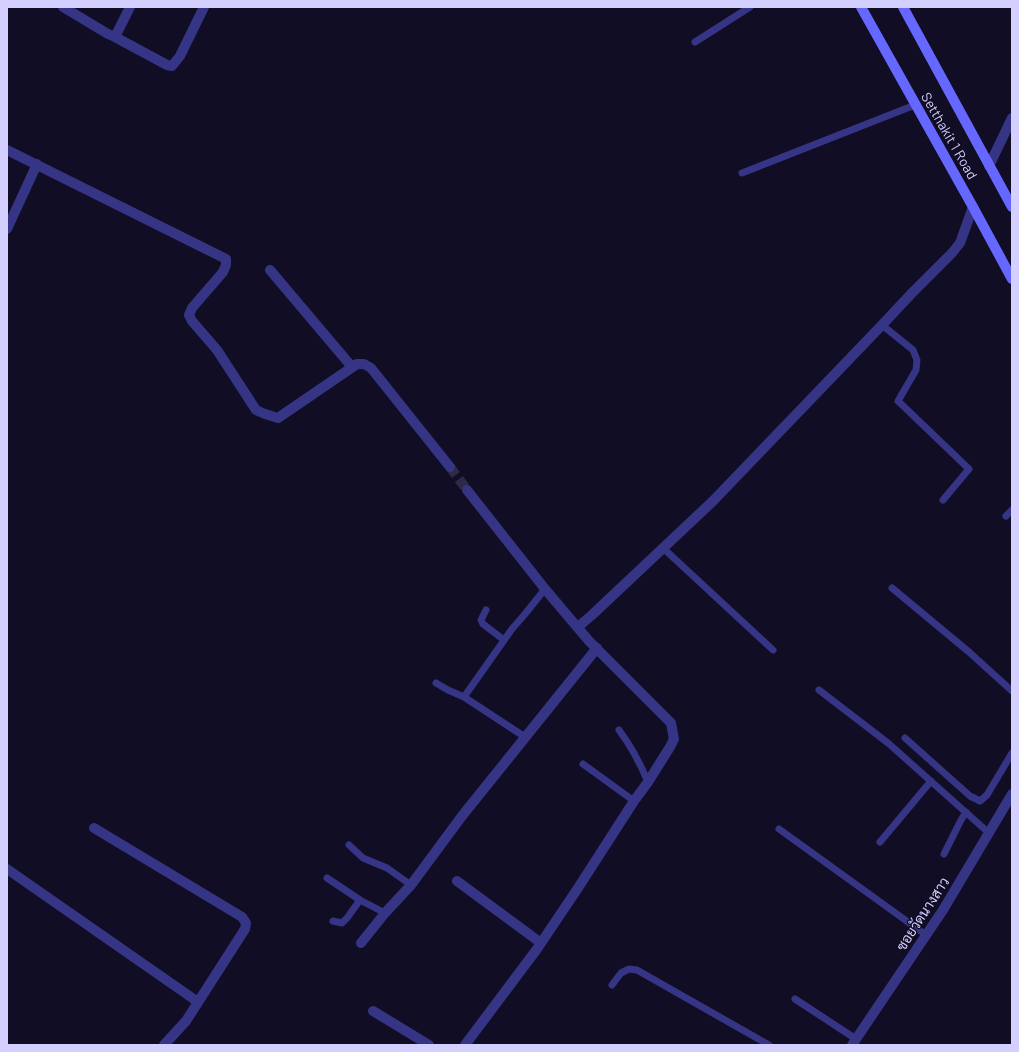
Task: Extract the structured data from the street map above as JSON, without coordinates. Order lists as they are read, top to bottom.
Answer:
{
  "streets": {
    "main road": ["Setthakit 1 Road"],
    "street": ["ซอยวัดนางสาว"]
  }
}
